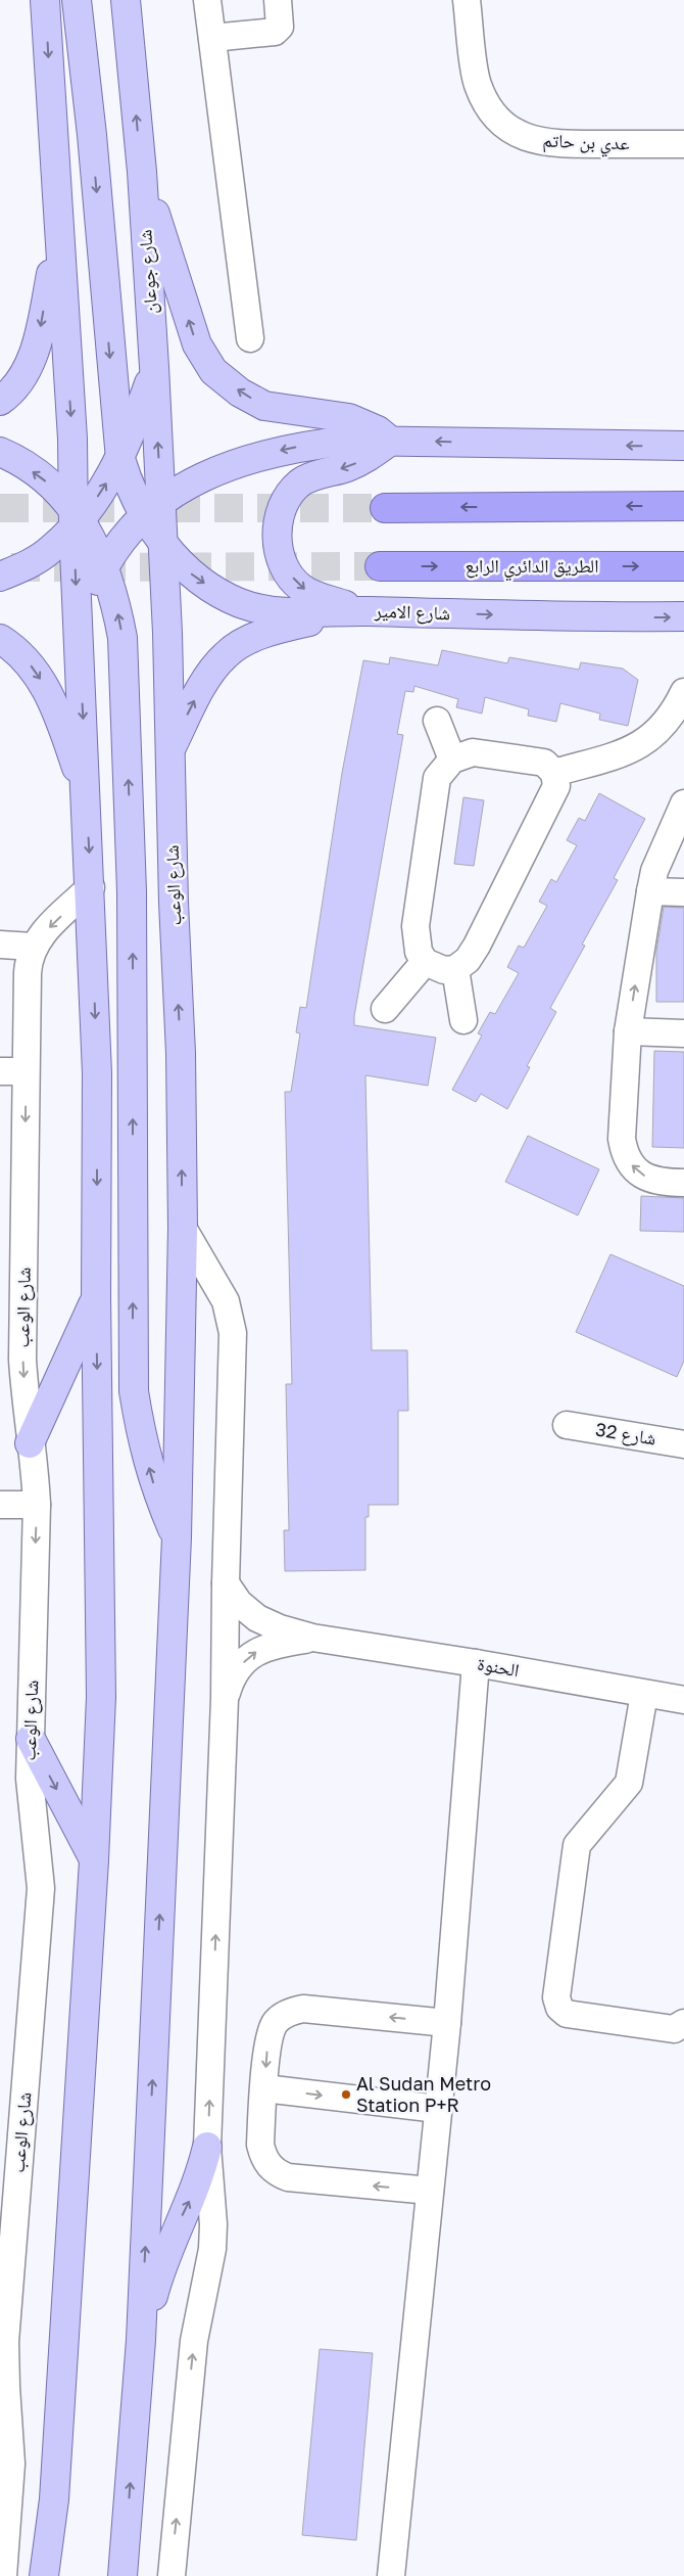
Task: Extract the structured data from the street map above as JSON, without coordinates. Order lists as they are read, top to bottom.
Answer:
{
  "streets": {
    "highway": ["الطريق الدائري الرابع"],
    "main road": ["شارع جوعان", "شارع الامير", "شارع الوعب"],
    "street": ["عدي بن حاتم", "شارع 32", "الحنوة"]
  },
  "crossings": [
    ["شارع جوعان", "شارع الامير"],
    ["شارع جوعان", "شارع الوعب"],
    ["شارع الامير", "شارع الوعب"],
    ["شارع الوعب", "الحنوة"]
  ],
  "places": ["Al Sudan Metro Station P+R"]
}
